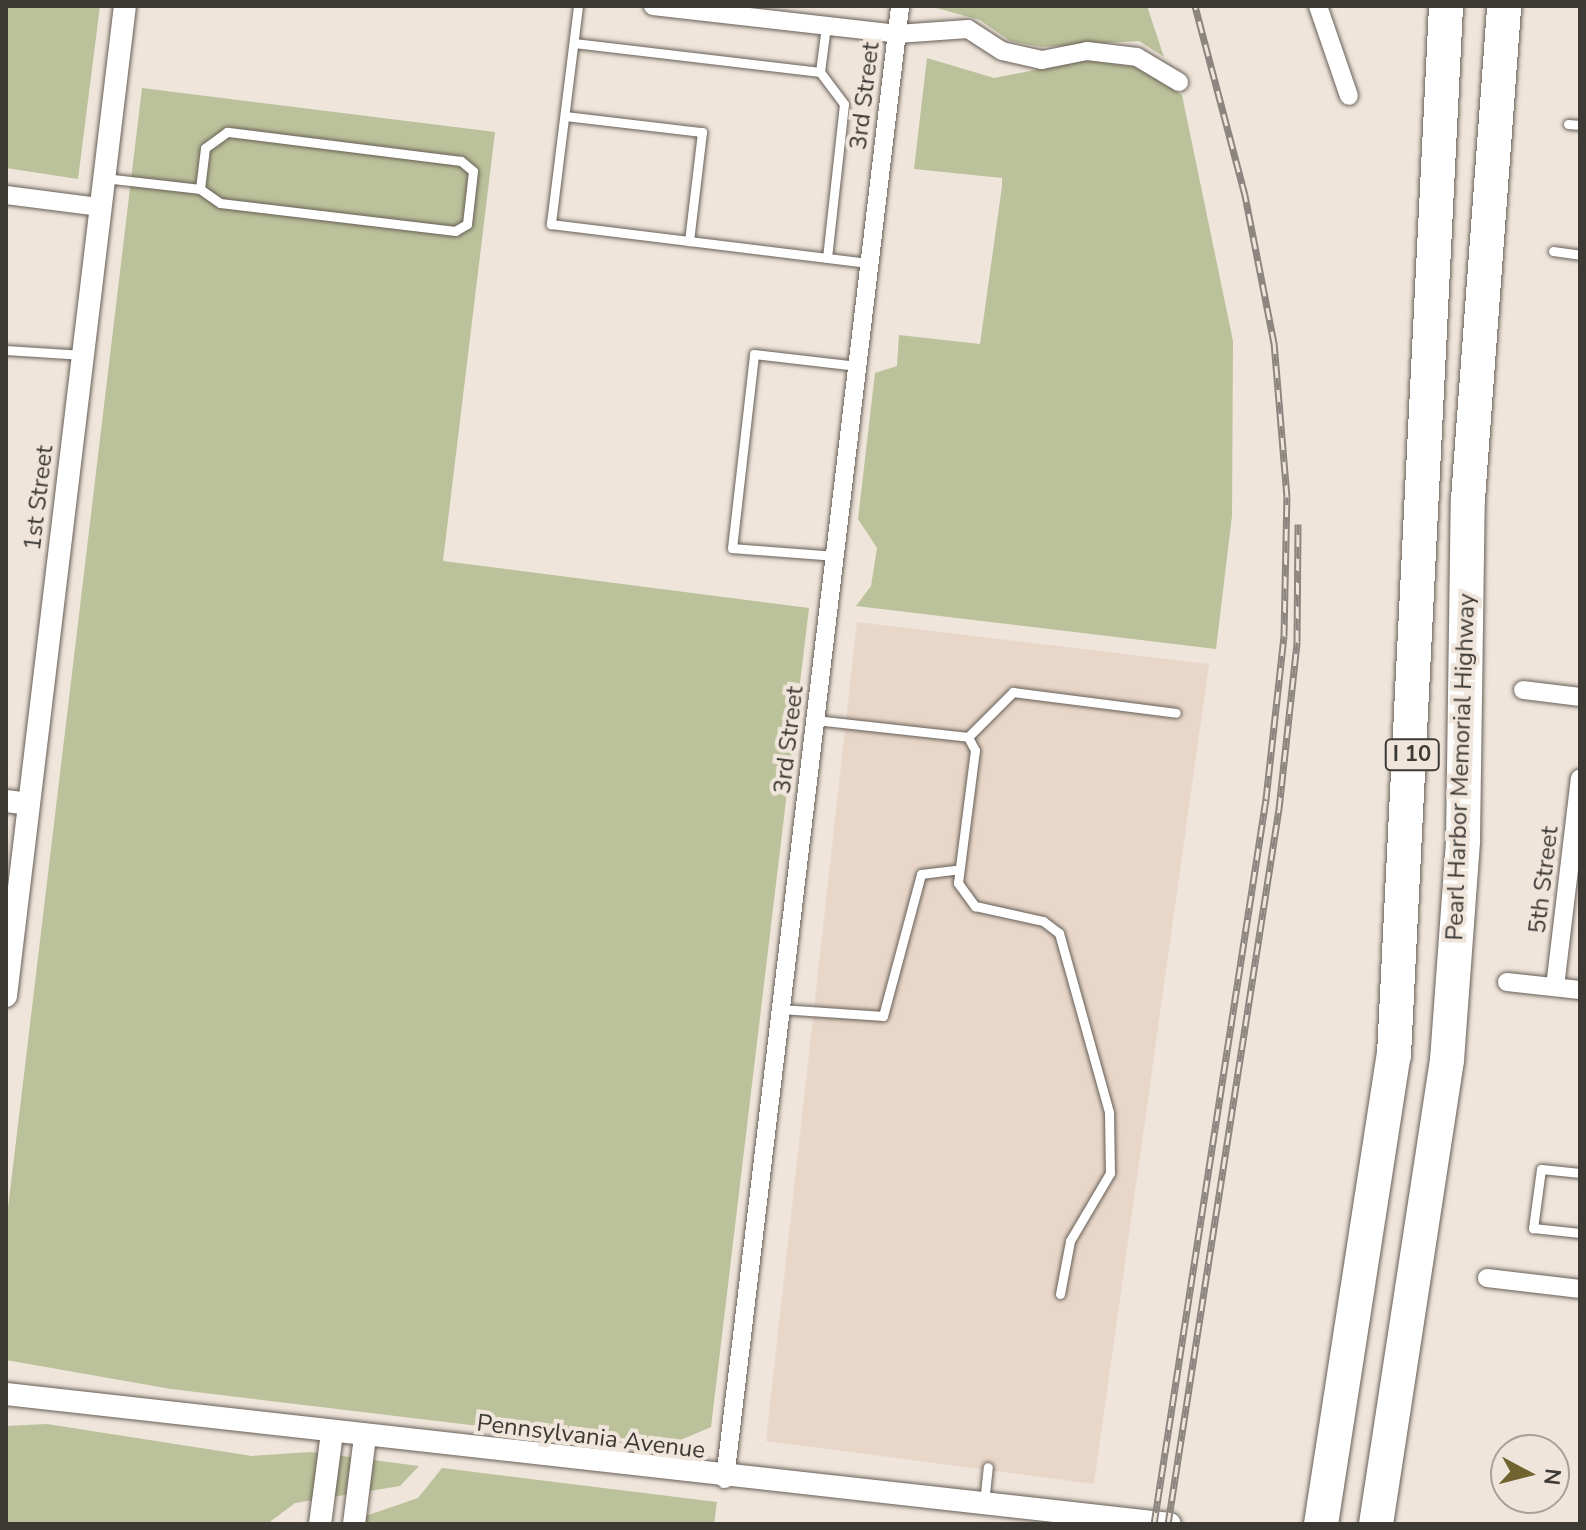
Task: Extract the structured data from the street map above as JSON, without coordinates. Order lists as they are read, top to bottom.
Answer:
{
  "streets": {
    "highway": ["I 10", "Pearl Harbor Memorial Highway"],
    "street": [
      "3rd Street",
      "1st Street",
      "5th Street",
      "Pennsylvania Avenue"
    ]
  },
  "crossings": [
    ["3rd Street", "Pennsylvania Avenue"]
  ],
  "north": "right"
}
